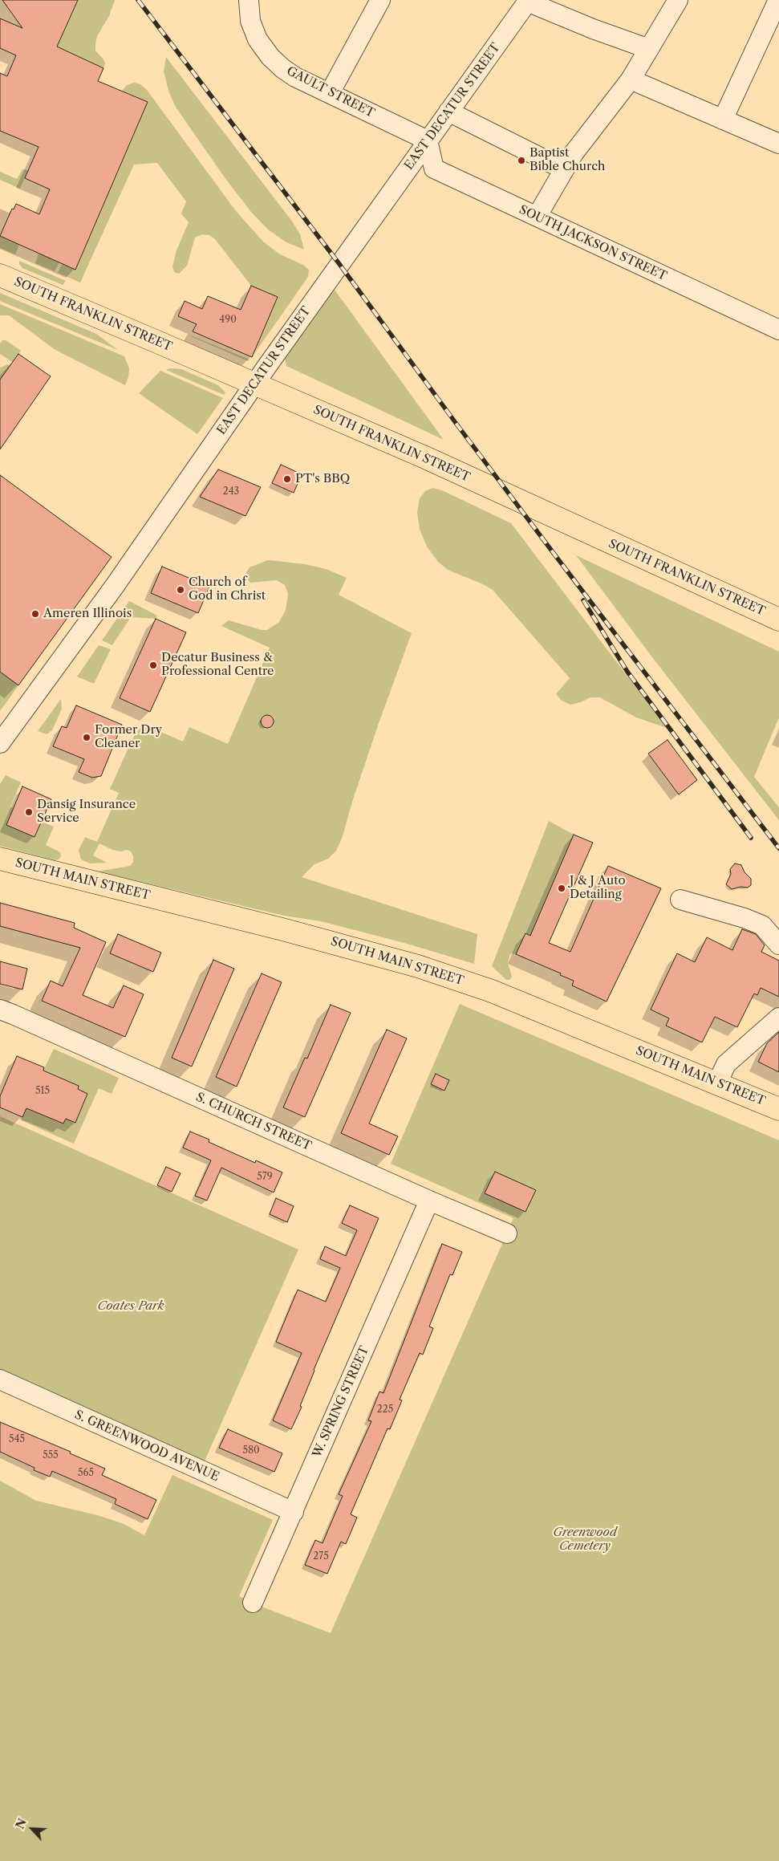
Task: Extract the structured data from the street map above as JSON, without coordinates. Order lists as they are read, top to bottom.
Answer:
{
  "streets": {
    "main road": ["SOUTH FRANKLIN STREET", "SOUTH MAIN STREET"],
    "street": [
      "GAULT STREET",
      "EAST DECATUR STREET",
      "SOUTH JACKSON STREET",
      "S. CHURCH STREET",
      "W. SPRING STREET",
      "S. GREENWOOD AVENUE"
    ]
  },
  "crossings": [
    ["GAULT STREET", "EAST DECATUR STREET"],
    ["GAULT STREET", "SOUTH JACKSON STREET"],
    ["EAST DECATUR STREET", "SOUTH JACKSON STREET"],
    ["EAST DECATUR STREET", "SOUTH FRANKLIN STREET"],
    ["S. CHURCH STREET", "W. SPRING STREET"],
    ["W. SPRING STREET", "S. GREENWOOD AVENUE"]
  ],
  "parks": ["Coates Park", "Greenwood Cemetery"],
  "places": [
    "Baptist Bible Church",
    "PT's BBQ",
    "Church of God in Christ",
    "Ameren Illinois",
    "Decatur Business & Professional Centre",
    "Former Dry Cleaner",
    "Dansig Insurance Service",
    "J & J Auto Detailing"
  ],
  "house_numbers": [
    "490",
    "243",
    "515",
    "579",
    "225",
    "545",
    "580",
    "555",
    "565",
    "275"
  ],
  "north": "top left"
}
